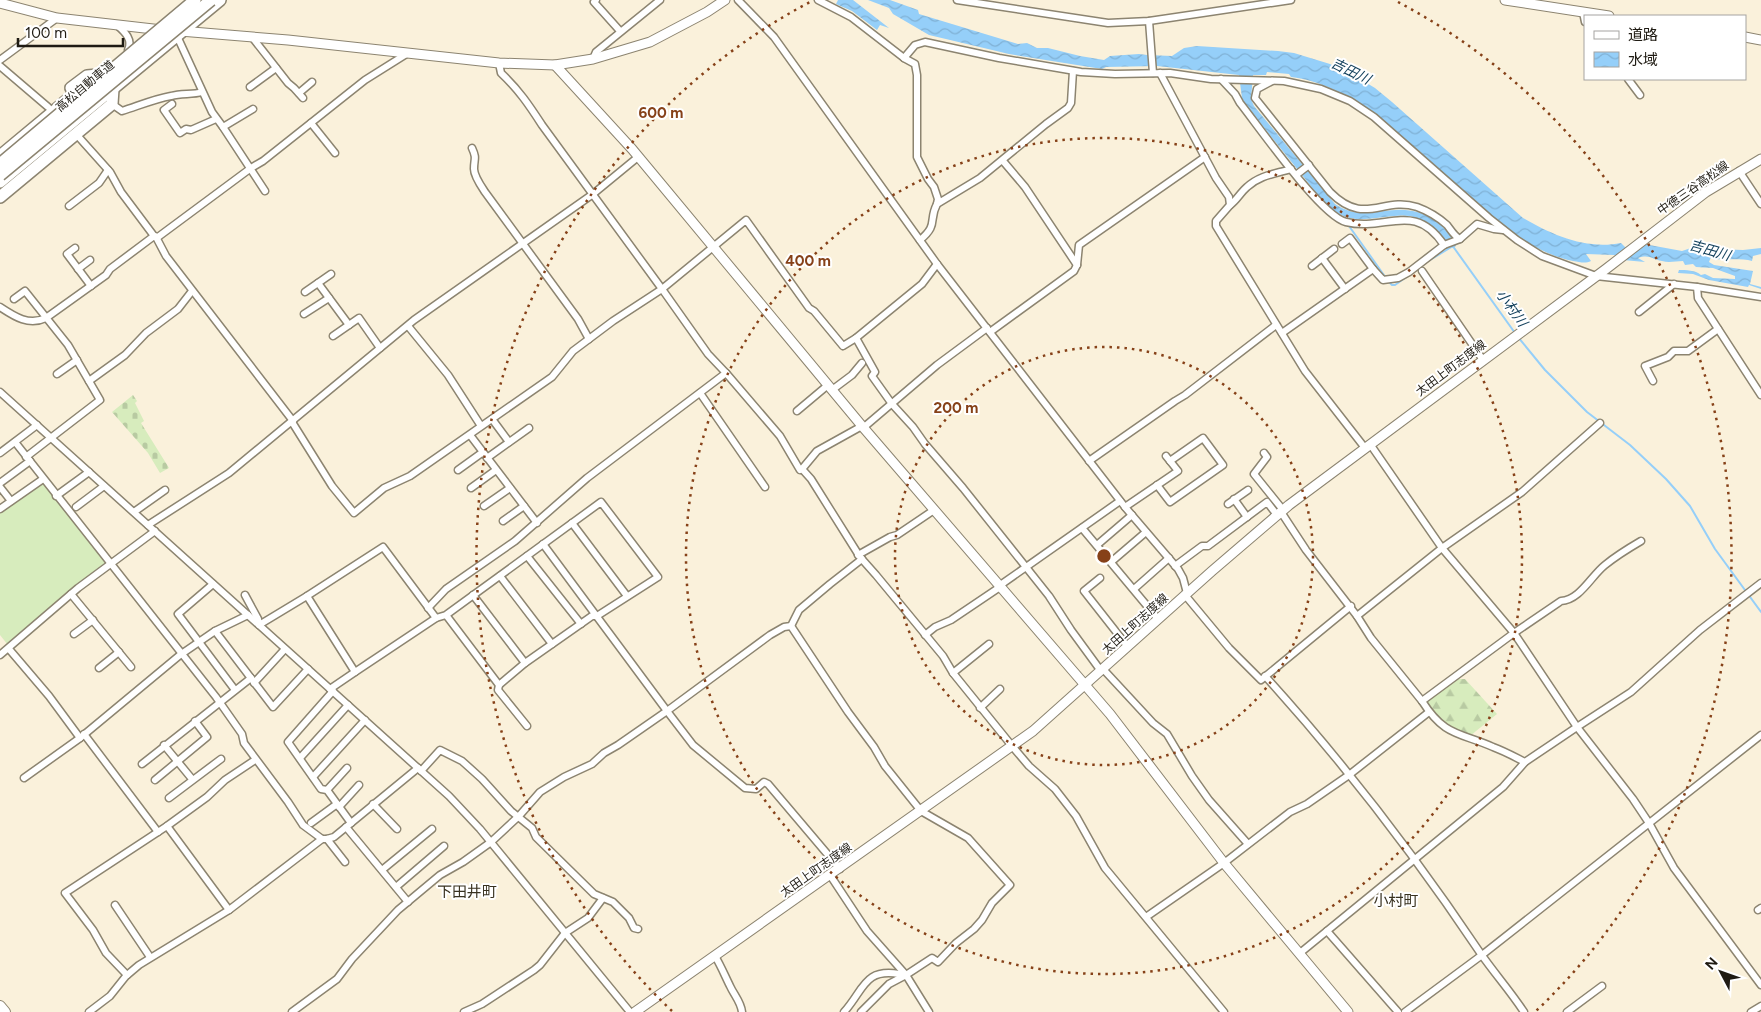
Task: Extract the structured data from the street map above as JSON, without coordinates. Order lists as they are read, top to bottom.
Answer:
{
  "streets": {
    "highway": ["高松自動車道"],
    "street": ["中徳三谷高松線", "太田上町志度線"]
  },
  "crossings": [
    ["中徳三谷高松線", "太田上町志度線"]
  ],
  "districts": ["下田井町", "小村町"],
  "water": ["吉田川", "小村川"],
  "legend": ["道路", "水域"],
  "scale_bar": "100 m",
  "north": "top left",
  "rings": ["600 m", "400 m", "200 m"]
}
